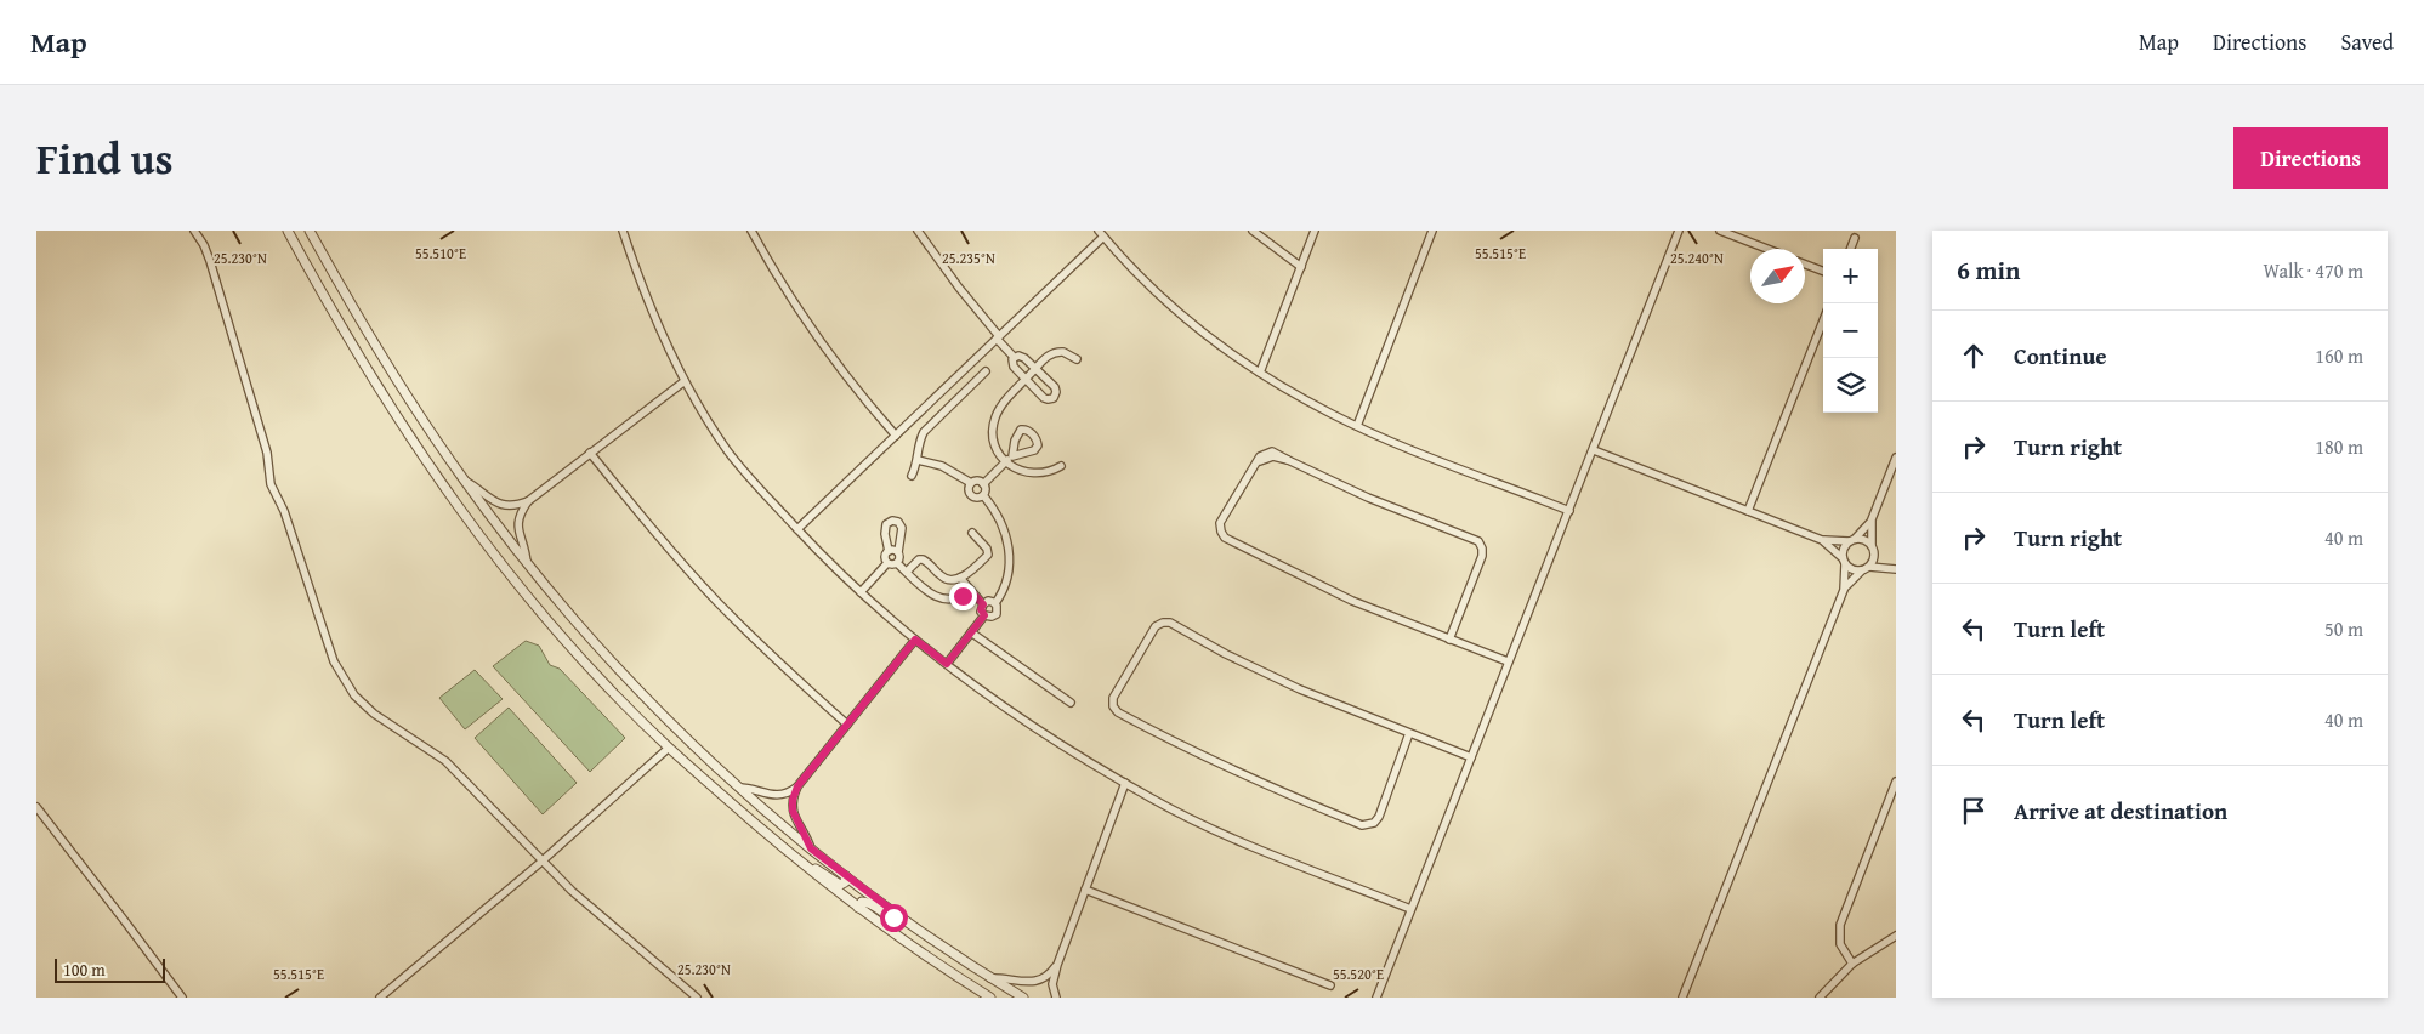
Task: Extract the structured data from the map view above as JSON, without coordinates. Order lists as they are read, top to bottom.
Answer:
{
  "scale_bar": "100 m",
  "north": "top right",
  "page": {
    "header": "Map",
    "nav": ["Map", "Directions", "Saved"],
    "title": "Find us",
    "buttons": "Directions",
    "heading": ["6 min", "Walk · 470 m"],
    "map_buttons": ["+", "−"],
    "list": [
      ["Continue", "160 m"],
      ["Turn right", "180 m"],
      ["Turn right", "40 m"],
      ["Turn left", "50 m"],
      ["Turn left", "40 m"],
      "Arrive at destination"
    ],
    "scale": "100 m"
  },
  "coordinates": [
    "55.510°E",
    "55.515°E",
    "25.230°N",
    "25.235°N",
    "25.240°N",
    "55.520°E"
  ]
}
